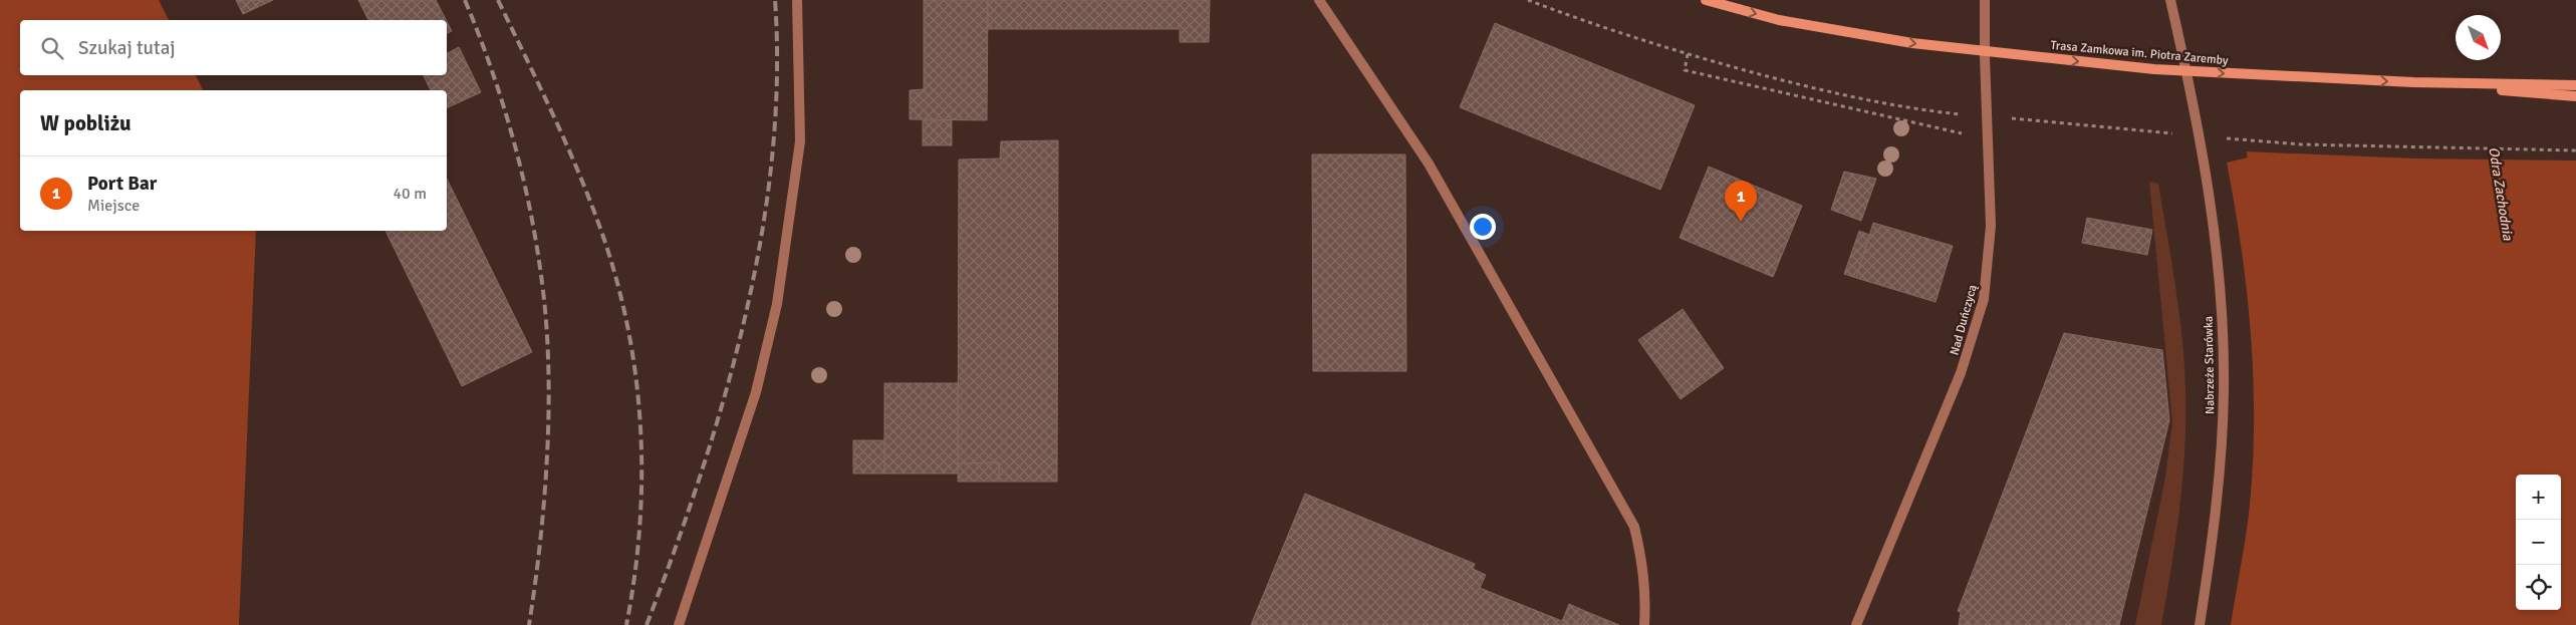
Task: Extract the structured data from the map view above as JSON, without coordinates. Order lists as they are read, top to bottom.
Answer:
{
  "streets": {
    "main road": ["Trasa Zamkowa im. Piotra Zaremby"],
    "street": ["Nad Duńczycą", "Nabrzeże Starówka"]
  },
  "one_way": ["Trasa Zamkowa im. Piotra Zaremby"],
  "water": ["Odra Zachodnia"],
  "north": "bottom right",
  "page": {
    "search": "Szukaj tutaj",
    "heading": "W pobliżu",
    "list": [
      {
        "mark": "1",
        "name": "Port Bar",
        "note": "Miejsce",
        "value": "40 m"
      }
    ],
    "pins": "1",
    "map_buttons": ["+", "−"]
  }
}
